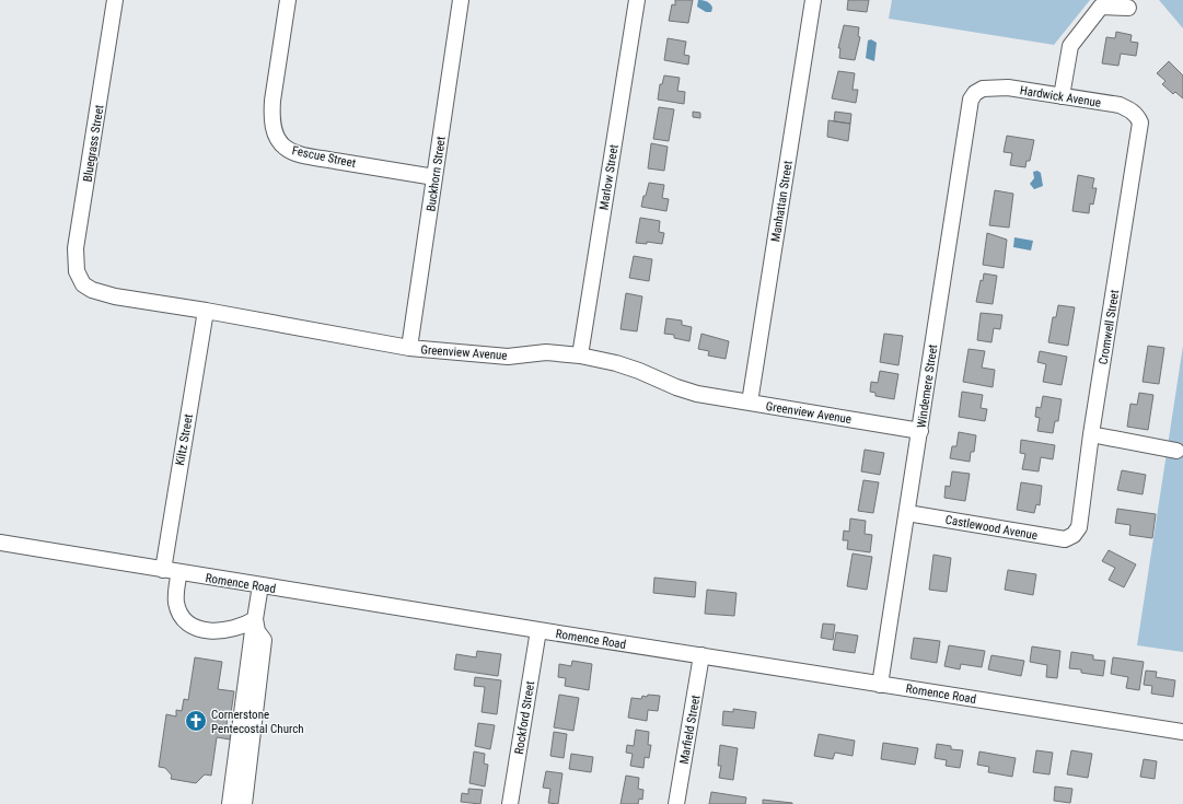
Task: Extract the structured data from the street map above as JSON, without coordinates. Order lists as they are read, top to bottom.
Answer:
{
  "streets": {
    "street": [
      "Hardwick Avenue",
      "Bluegrass Street",
      "Fescue Street",
      "Buckhorn Street",
      "Marlow Street",
      "Manhattan Street",
      "Cromwell Street",
      "Greenview Avenue",
      "Windemere Street",
      "Kiltz Street",
      "Castlewood Avenue",
      "Romence Road",
      "Rockford Street",
      "Marfield Street"
    ]
  },
  "crossings": [
    ["Hardwick Avenue", "Cromwell Street"],
    ["Hardwick Avenue", "Windemere Street"],
    ["Bluegrass Street", "Greenview Avenue"],
    ["Fescue Street", "Buckhorn Street"],
    ["Buckhorn Street", "Greenview Avenue"],
    ["Marlow Street", "Greenview Avenue"],
    ["Manhattan Street", "Greenview Avenue"],
    ["Cromwell Street", "Castlewood Avenue"],
    ["Greenview Avenue", "Windemere Street"],
    ["Greenview Avenue", "Kiltz Street"],
    ["Windemere Street", "Castlewood Avenue"],
    ["Windemere Street", "Romence Road"],
    ["Kiltz Street", "Romence Road"],
    ["Romence Road", "Rockford Street"],
    ["Romence Road", "Marfield Street"]
  ],
  "places": {
    "church": ["Cornerstone Pentecostal Church"]
  }
}
